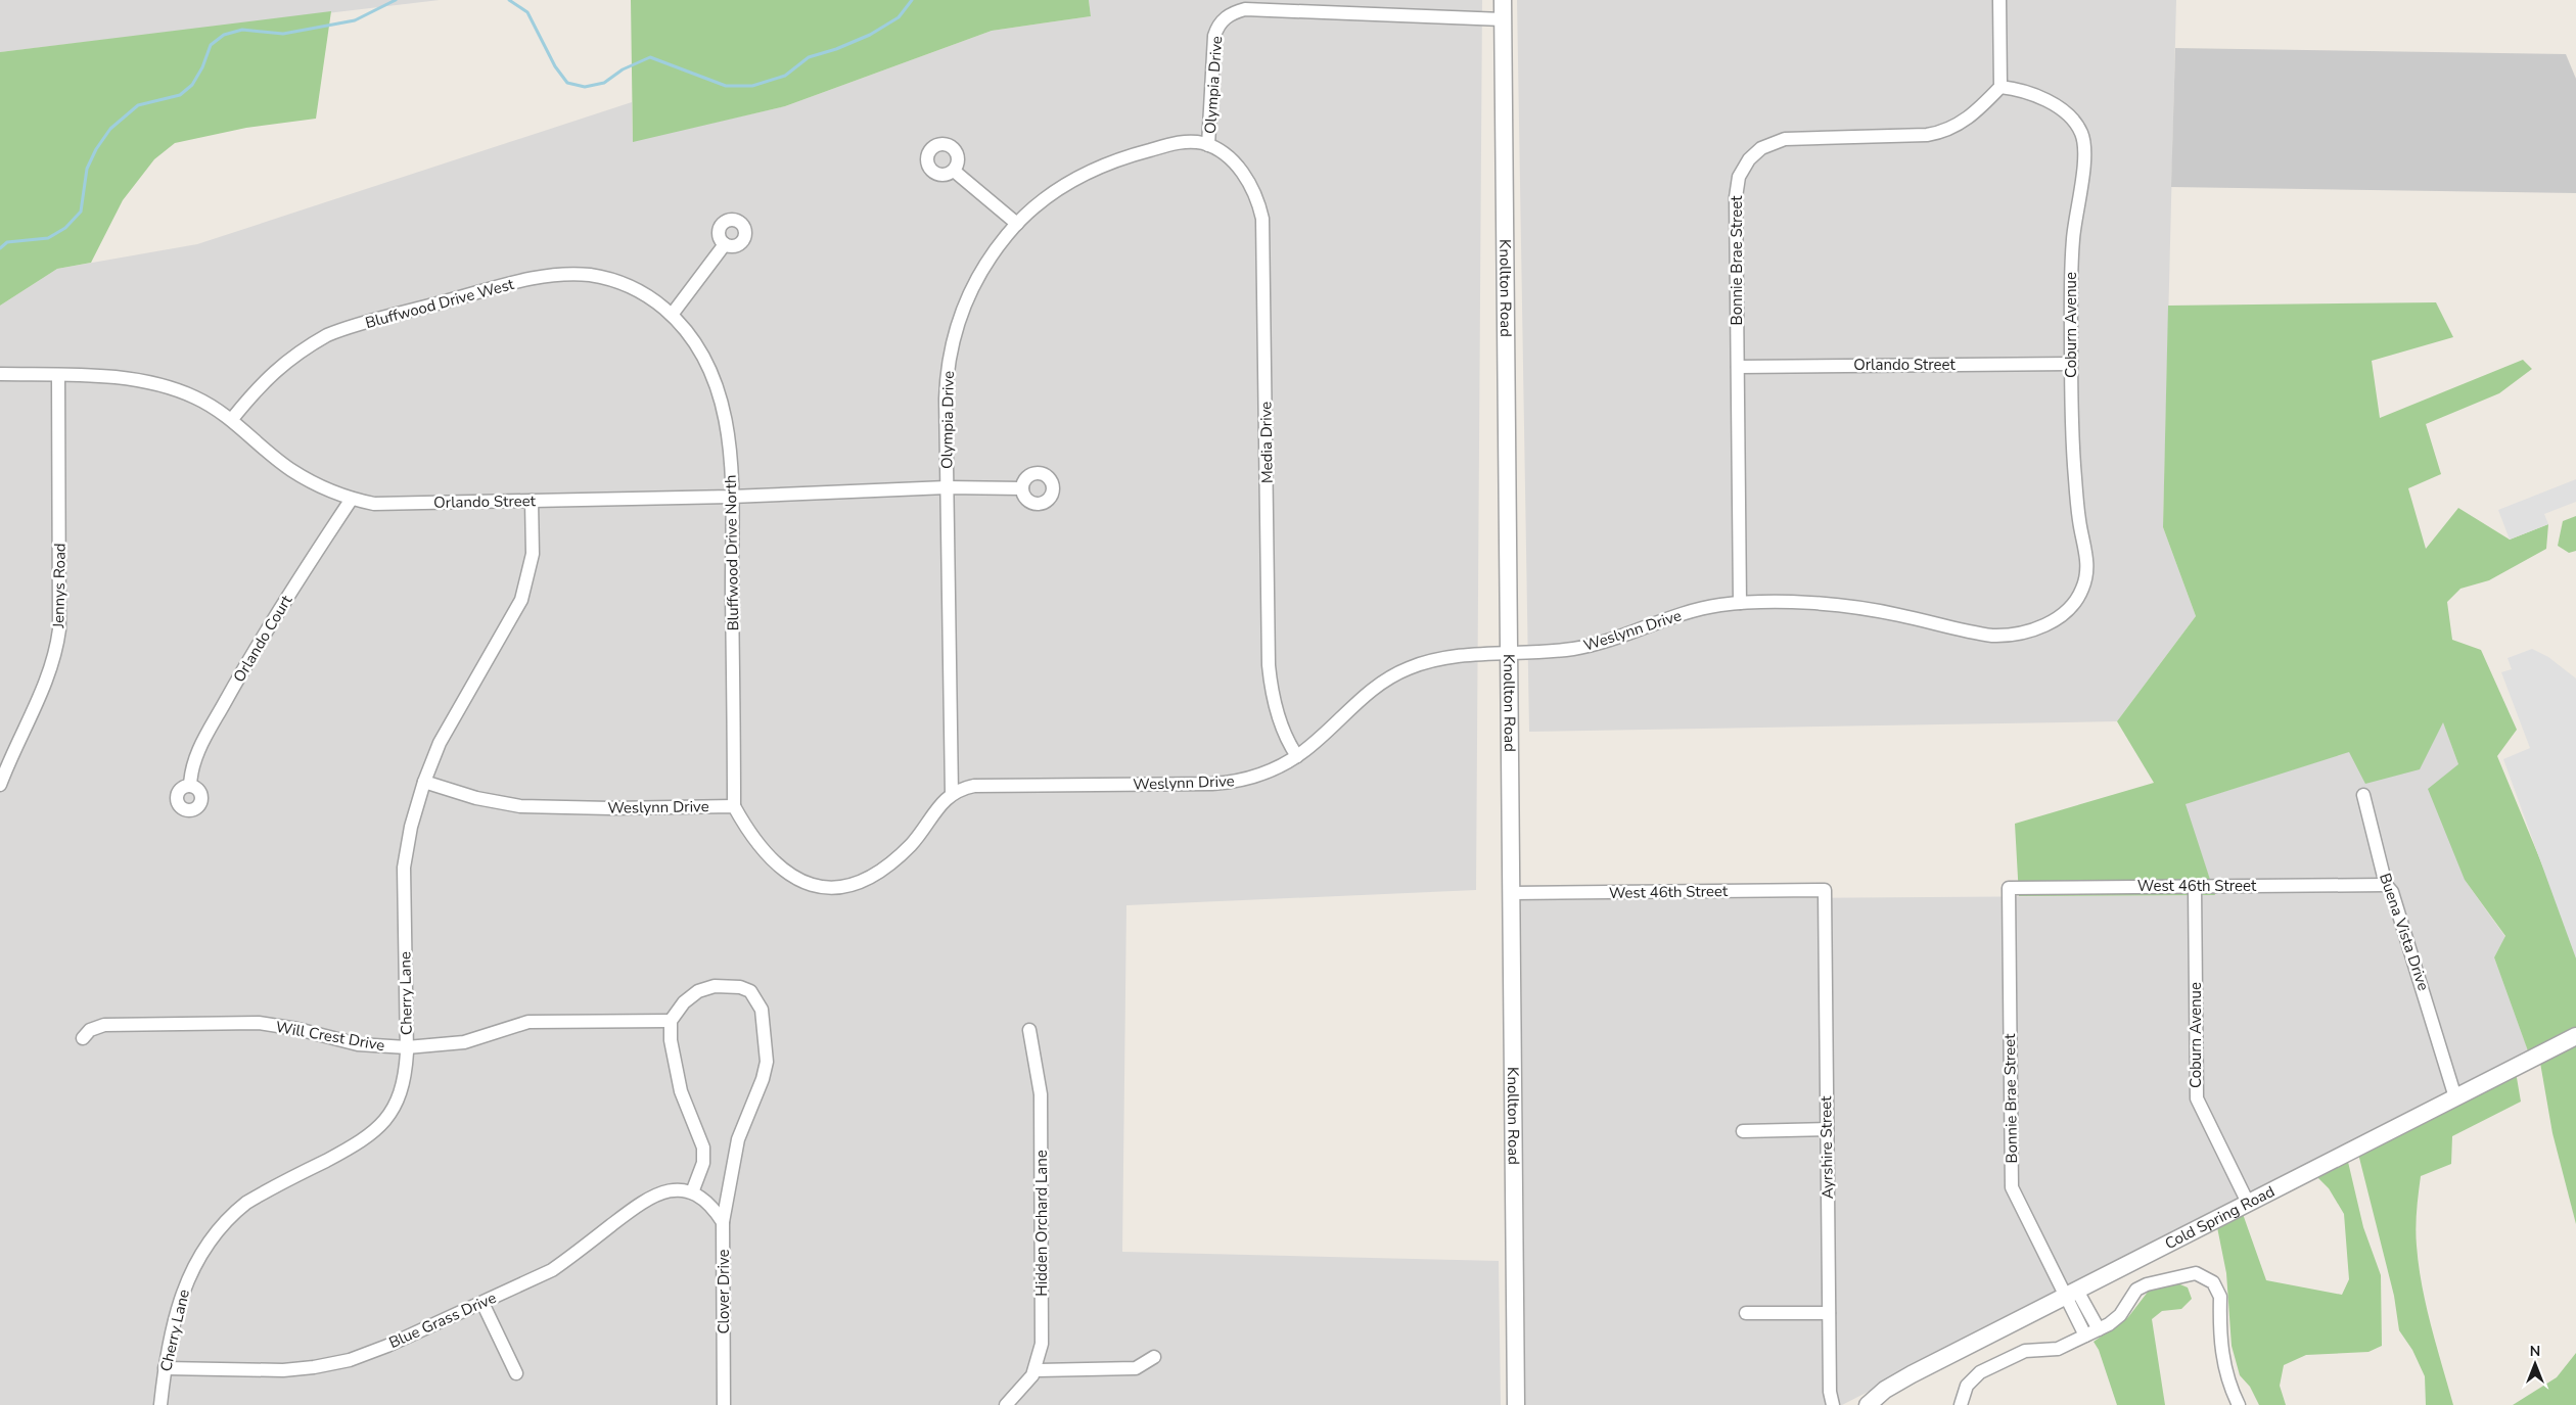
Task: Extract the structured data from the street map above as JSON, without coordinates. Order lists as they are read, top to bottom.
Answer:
{
  "streets": {
    "street": [
      "Olympia Drive",
      "Bonnie Brae Street",
      "Knollton Road",
      "Bluffwood Drive West",
      "Coburn Avenue",
      "Orlando Street",
      "Media Drive",
      "Bluffwood Drive North",
      "Jennys Road",
      "Weslynn Drive",
      "Orlando Court",
      "West 46th Street",
      "Buena Vista Drive",
      "Cherry Lane",
      "Will Crest Drive",
      "Ayrshire Street",
      "Cold Spring Road",
      "Hidden Orchard Lane",
      "Clover Drive",
      "Blue Grass Drive"
    ]
  },
  "crossings": [
    ["Olympia Drive", "Knollton Road"],
    ["Olympia Drive", "Orlando Street"],
    ["Olympia Drive", "Media Drive"],
    ["Olympia Drive", "Weslynn Drive"],
    ["Bonnie Brae Street", "Coburn Avenue"],
    ["Bonnie Brae Street", "Orlando Street"],
    ["Bonnie Brae Street", "Weslynn Drive"],
    ["Bonnie Brae Street", "West 46th Street"],
    ["Bonnie Brae Street", "Cold Spring Road"],
    ["Knollton Road", "Weslynn Drive"],
    ["Knollton Road", "West 46th Street"],
    ["Bluffwood Drive West", "Orlando Street"],
    ["Bluffwood Drive West", "Bluffwood Drive North"],
    ["Coburn Avenue", "Orlando Street"],
    ["Coburn Avenue", "Weslynn Drive"],
    ["Coburn Avenue", "West 46th Street"],
    ["Coburn Avenue", "Cold Spring Road"],
    ["Orlando Street", "Bluffwood Drive North"],
    ["Orlando Street", "Jennys Road"],
    ["Orlando Street", "Orlando Court"],
    ["Orlando Street", "Cherry Lane"],
    ["Media Drive", "Weslynn Drive"],
    ["Bluffwood Drive North", "Weslynn Drive"],
    ["Weslynn Drive", "Cherry Lane"],
    ["West 46th Street", "Buena Vista Drive"],
    ["West 46th Street", "Ayrshire Street"],
    ["Buena Vista Drive", "Cold Spring Road"],
    ["Cherry Lane", "Will Crest Drive"],
    ["Cherry Lane", "Blue Grass Drive"],
    ["Will Crest Drive", "Clover Drive"]
  ],
  "north": "top"
}
